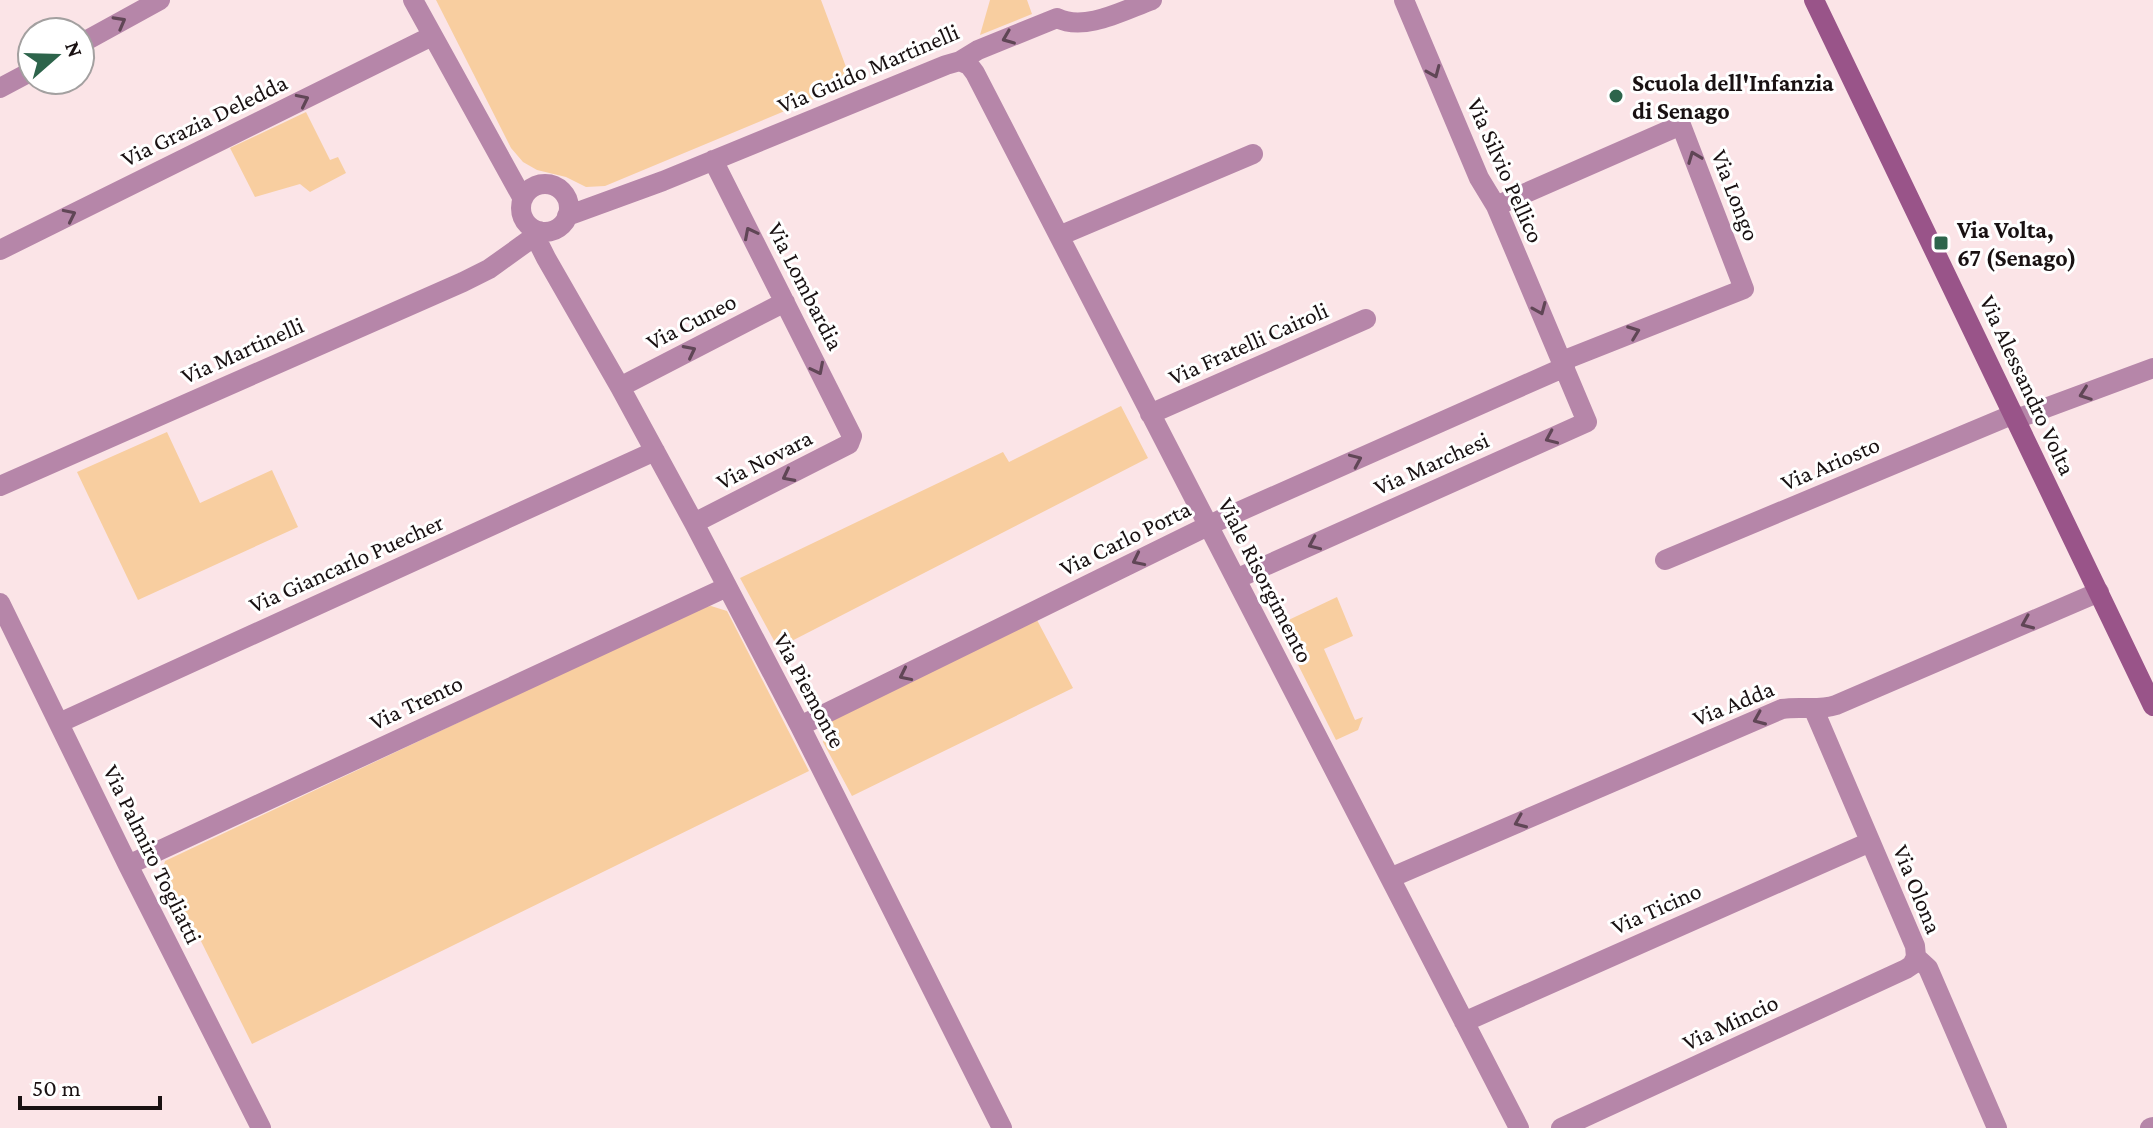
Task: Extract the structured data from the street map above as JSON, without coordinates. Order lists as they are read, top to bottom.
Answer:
{
  "streets": {
    "street": [
      "Via Guido Martinelli",
      "Via Grazia Deledda",
      "Via Silvio Pellico",
      "Via Longo",
      "Via Lombardia",
      "Via Cuneo",
      "Via Fratelli Cairoli",
      "Via Martinelli",
      "Via Alessandro Volta",
      "Via Novara",
      "Via Marchesi",
      "Via Ariosto",
      "Via Carlo Porta",
      "Via Giancarlo Puecher",
      "Viale Risorgimento",
      "Via Piemonte",
      "Via Trento",
      "Via Adda",
      "Via Palmiro Togliatti",
      "Via Olona",
      "Via Ticino",
      "Via Mincio"
    ]
  },
  "crossings": [
    ["Via Guido Martinelli", "Via Lombardia"],
    ["Via Guido Martinelli", "Viale Risorgimento"],
    ["Via Silvio Pellico", "Via Longo"],
    ["Via Silvio Pellico", "Via Marchesi"],
    ["Via Silvio Pellico", "Via Carlo Porta"],
    ["Via Longo", "Via Marchesi"],
    ["Via Longo", "Via Carlo Porta"],
    ["Via Lombardia", "Via Cuneo"],
    ["Via Lombardia", "Via Novara"],
    ["Via Cuneo", "Via Piemonte"],
    ["Via Fratelli Cairoli", "Viale Risorgimento"],
    ["Via Martinelli", "Via Piemonte"],
    ["Via Alessandro Volta", "Via Ariosto"],
    ["Via Alessandro Volta", "Via Adda"],
    ["Via Novara", "Via Piemonte"],
    ["Via Marchesi", "Via Carlo Porta"],
    ["Via Marchesi", "Viale Risorgimento"],
    ["Via Carlo Porta", "Viale Risorgimento"],
    ["Via Carlo Porta", "Via Piemonte"],
    ["Via Giancarlo Puecher", "Via Piemonte"],
    ["Via Giancarlo Puecher", "Via Palmiro Togliatti"],
    ["Viale Risorgimento", "Via Adda"],
    ["Viale Risorgimento", "Via Ticino"],
    ["Via Piemonte", "Via Trento"],
    ["Via Trento", "Via Palmiro Togliatti"],
    ["Via Adda", "Via Olona"],
    ["Via Olona", "Via Ticino"],
    ["Via Olona", "Via Mincio"]
  ],
  "one_way": [
    "Via Grazia Deledda",
    "Via Silvio Pellico",
    "Via Cuneo",
    "Via Novara",
    "Via Marchesi",
    "Via Adda"
  ],
  "places": {
    "other": ["Scuola dell'Infanzia di Senago"],
    "transit": ["Via Volta, 67 (Senago)"]
  },
  "scale_bar": "50 m",
  "north": "right"
}
